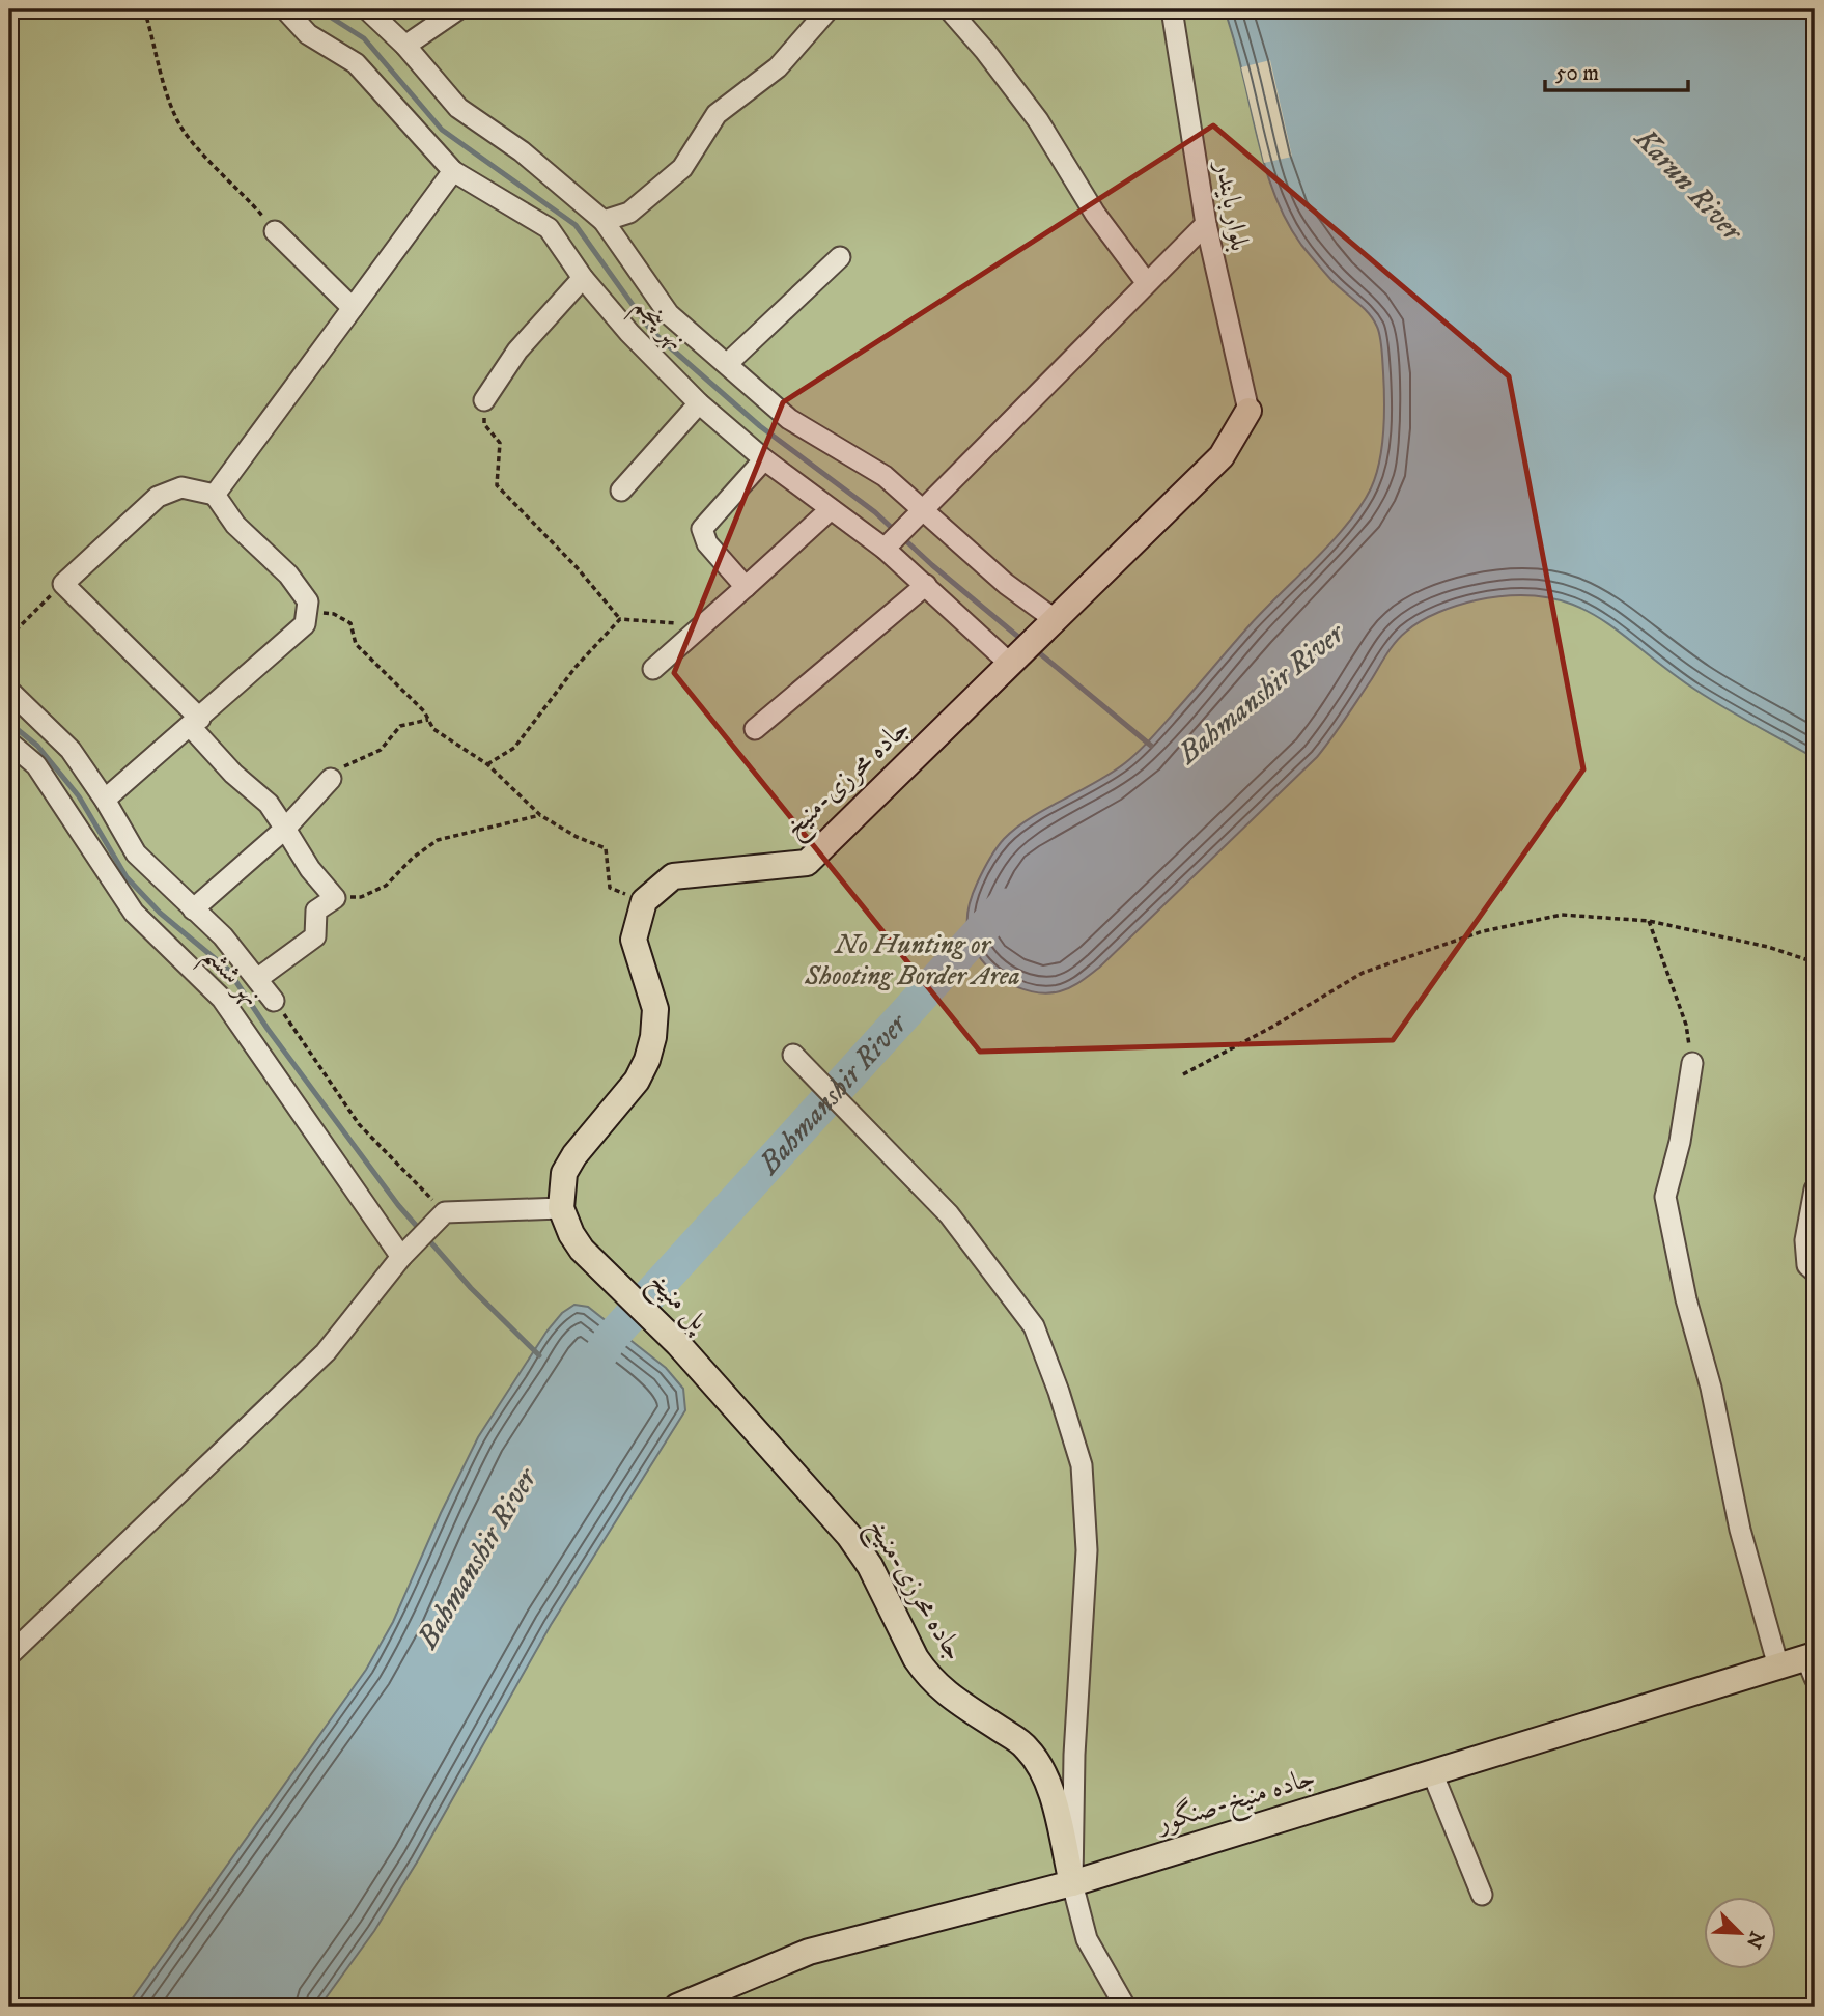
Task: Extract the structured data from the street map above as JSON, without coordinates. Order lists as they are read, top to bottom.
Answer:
{
  "streets": {
    "main road": ["جاده محرزی-منیخ", "پل منیخ", "جاده منیخ-صنگور"],
    "street": ["بلوار بایندر", "نهر پنجم", "نهر ششم"]
  },
  "crossings": [
    ["نهر پنجم", "جاده محرزی-منیخ"],
    ["جاده محرزی-منیخ", "پل منیخ"],
    ["جاده محرزی-منیخ", "جاده منیخ-صنگور"]
  ],
  "water": ["Karun River", "Bahmanshir River"],
  "parks": ["No Hunting or Shooting Border Area"],
  "scale_bar": "50 m",
  "north": "bottom right"
}
